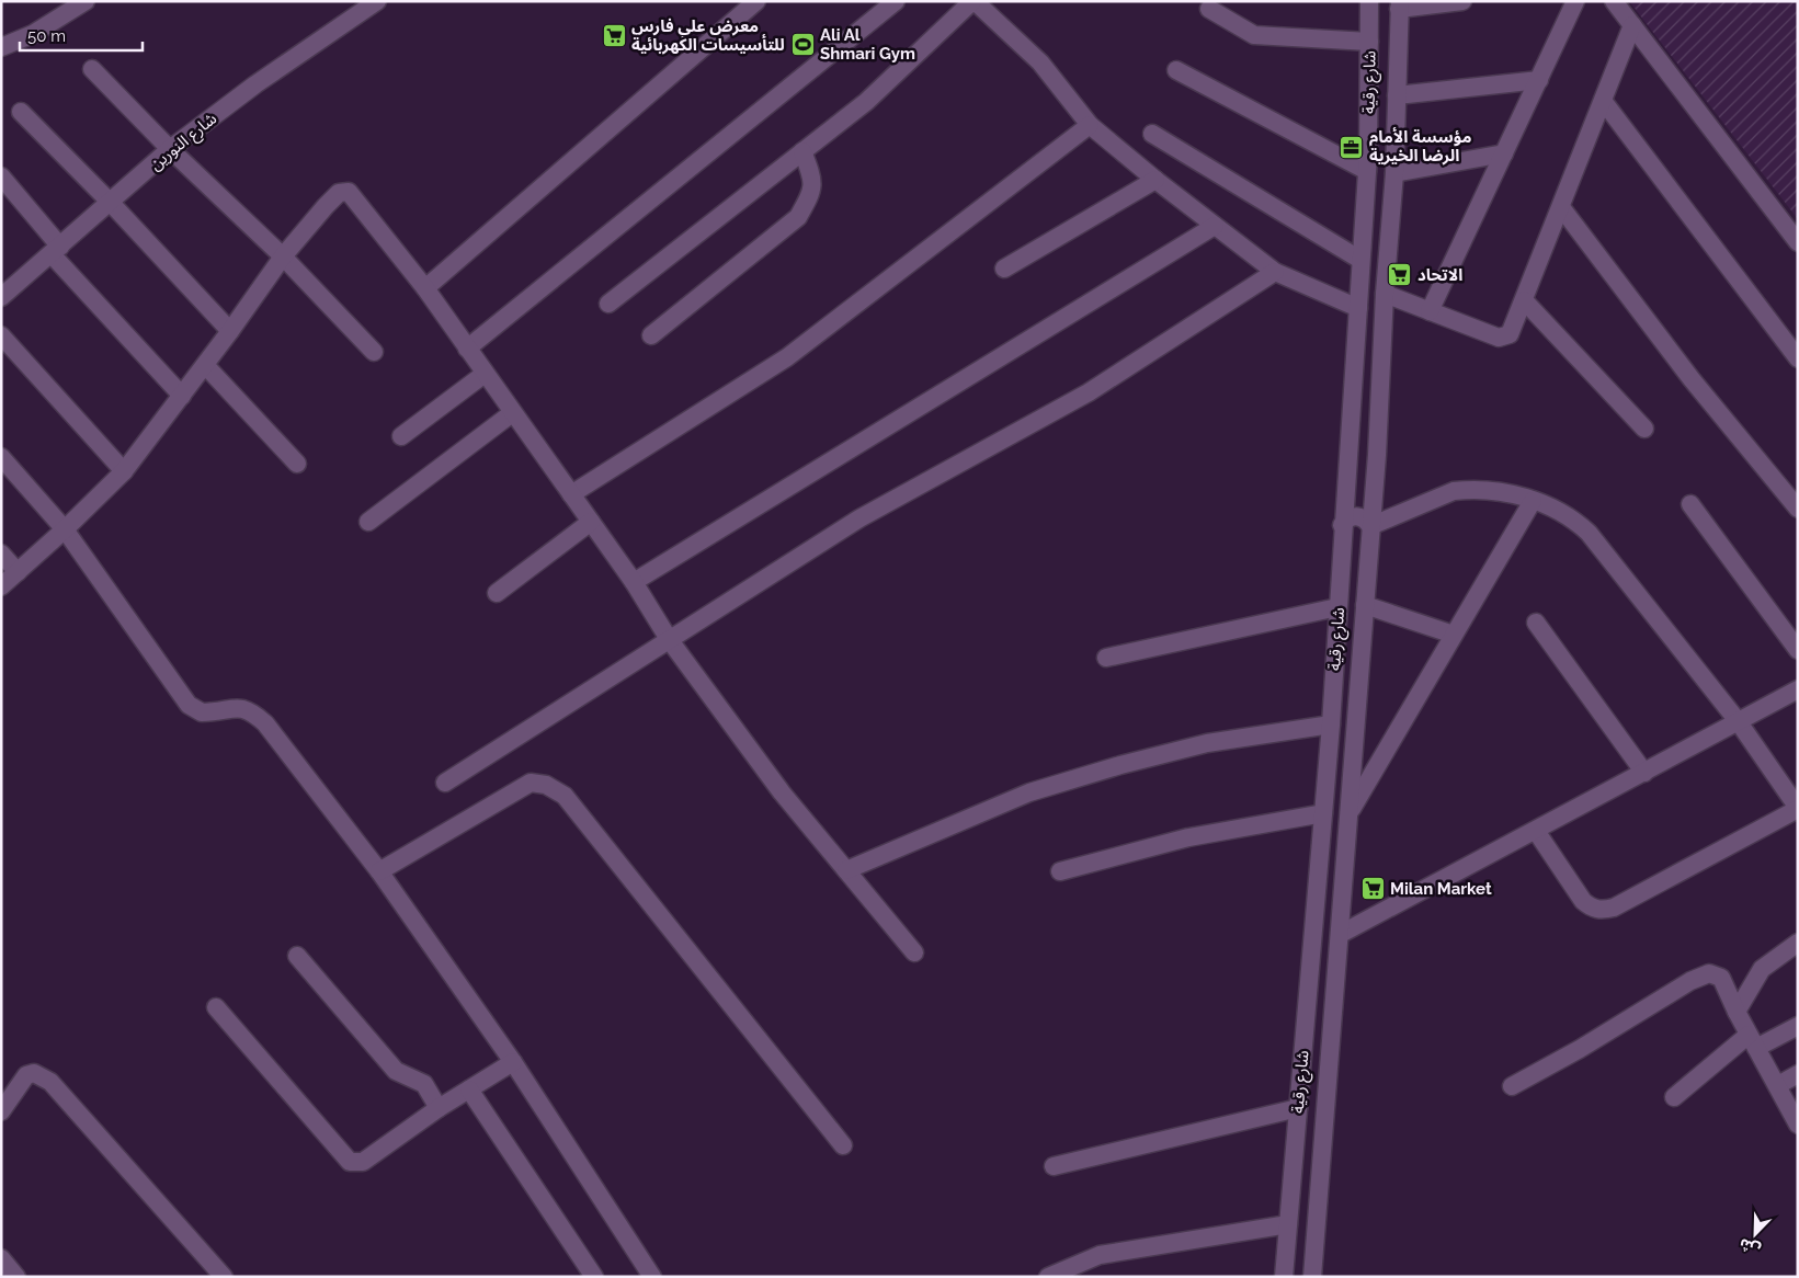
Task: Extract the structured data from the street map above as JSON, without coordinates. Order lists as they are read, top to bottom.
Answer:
{
  "streets": {
    "street": ["شارع رقية", "شارع النورين"]
  },
  "places": {
    "supermarket": ["معرض علي فارس للتأسيسات الكهربائية", "الاتحاد", "Milan Market"],
    "sports": ["Ali Al Shmari Gym"],
    "office": ["مؤسسة الأمام الرضا الخيرية"]
  },
  "scale_bar": "50 m",
  "north": "bottom left"
}
